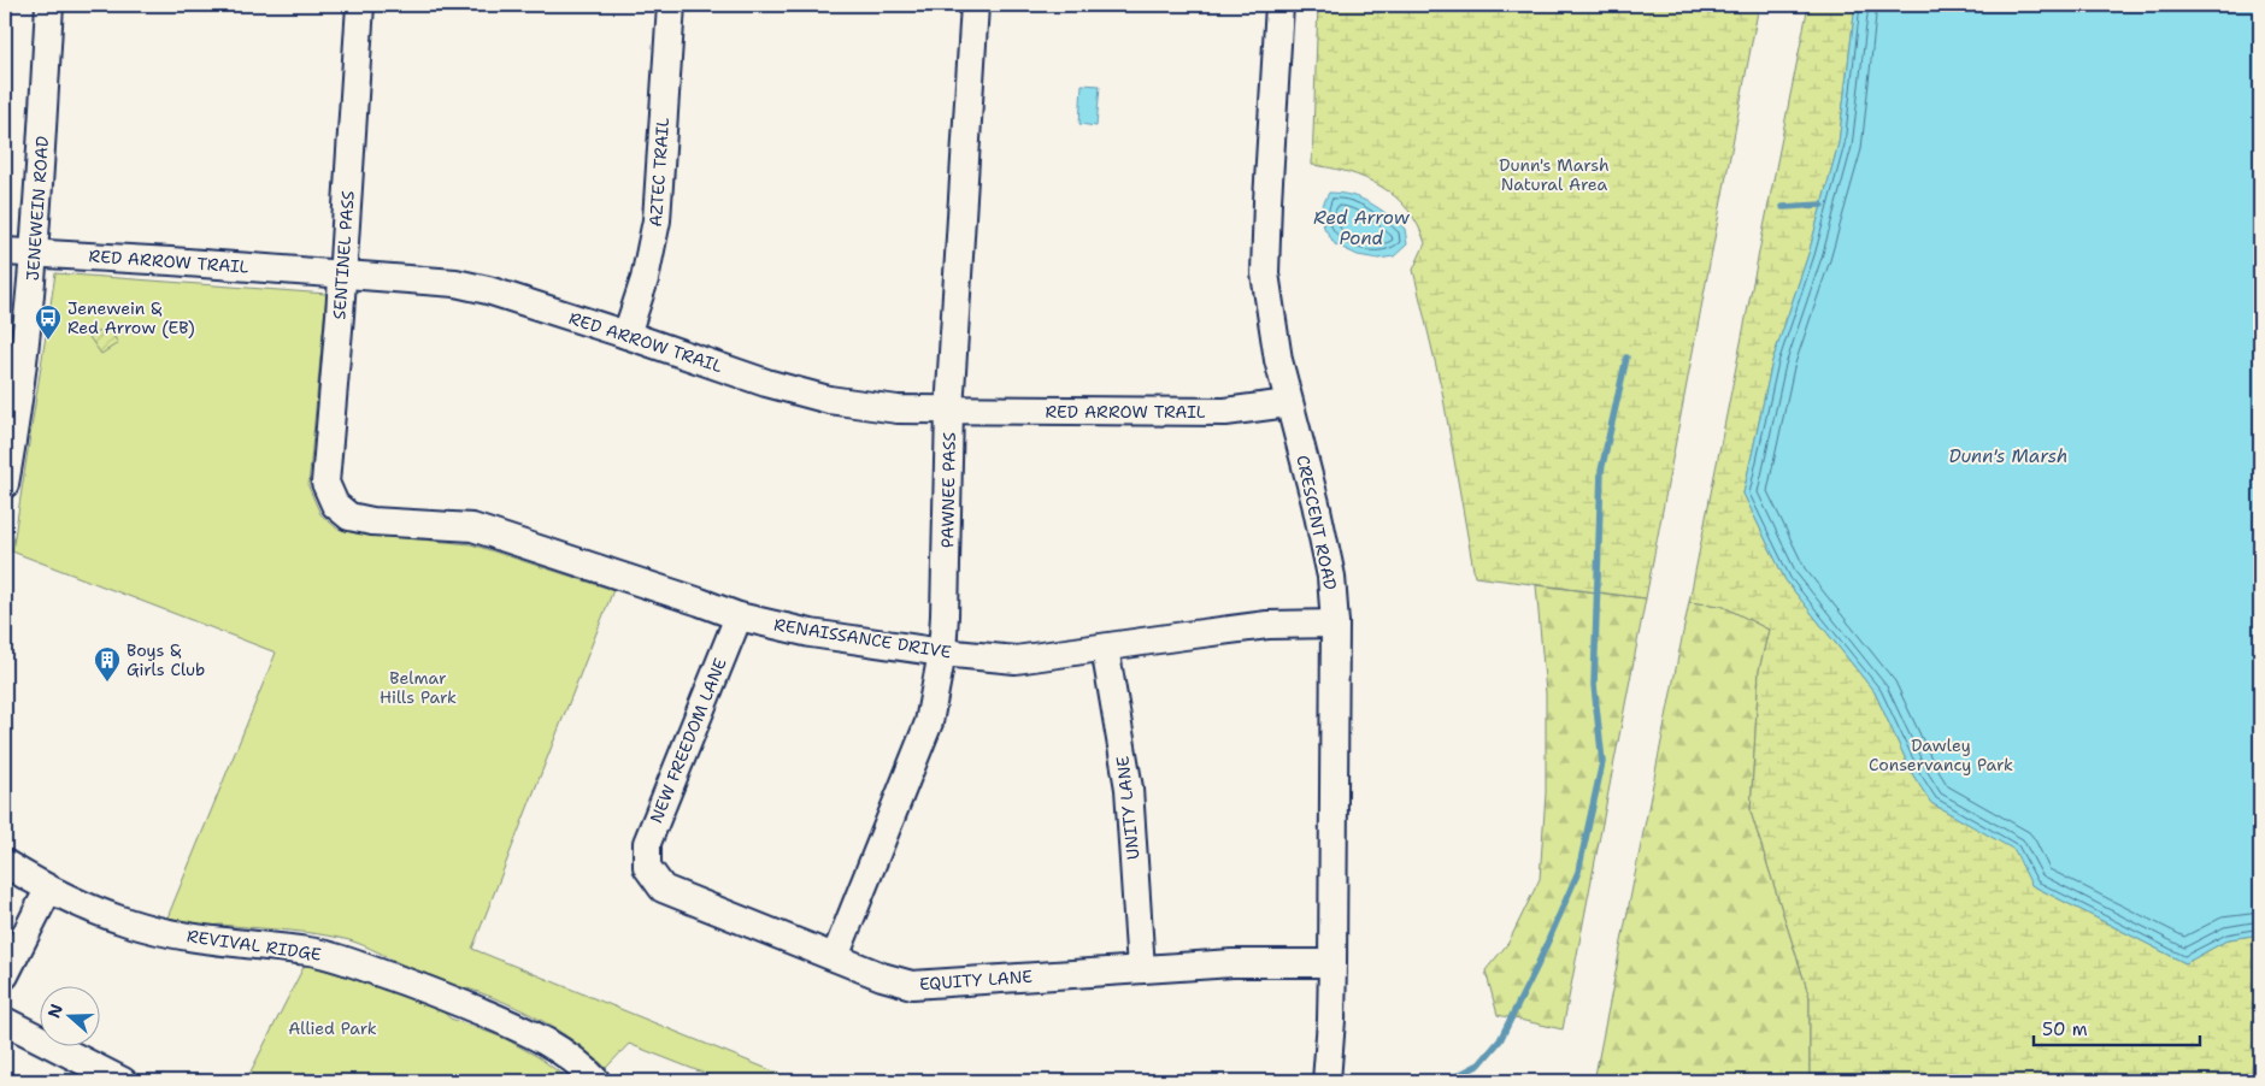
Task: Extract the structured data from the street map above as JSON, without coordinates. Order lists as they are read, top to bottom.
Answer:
{
  "streets": {
    "street": [
      "AZTEC TRAIL",
      "JENEWEIN ROAD",
      "SENTINEL PASS",
      "RED ARROW TRAIL",
      "PAWNEE PASS",
      "CRESCENT ROAD",
      "RENAISSANCE DRIVE",
      "NEW FREEDOM LANE",
      "UNITY LANE",
      "REVIVAL RIDGE",
      "EQUITY LANE"
    ]
  },
  "crossings": [
    ["AZTEC TRAIL", "RED ARROW TRAIL"],
    ["JENEWEIN ROAD", "RED ARROW TRAIL"],
    ["SENTINEL PASS", "RED ARROW TRAIL"],
    ["SENTINEL PASS", "RENAISSANCE DRIVE"],
    ["RED ARROW TRAIL", "PAWNEE PASS"],
    ["RED ARROW TRAIL", "CRESCENT ROAD"],
    ["PAWNEE PASS", "RENAISSANCE DRIVE"],
    ["PAWNEE PASS", "EQUITY LANE"],
    ["CRESCENT ROAD", "RENAISSANCE DRIVE"],
    ["CRESCENT ROAD", "EQUITY LANE"],
    ["RENAISSANCE DRIVE", "NEW FREEDOM LANE"],
    ["RENAISSANCE DRIVE", "UNITY LANE"],
    ["NEW FREEDOM LANE", "EQUITY LANE"],
    ["UNITY LANE", "EQUITY LANE"]
  ],
  "water": ["Red Arrow Pond", "Dunn's Marsh"],
  "parks": [
    "Dunn's Marsh Natural Area",
    "Belmar Hills Park",
    "Dawley Conservancy Park",
    "Allied Park"
  ],
  "places": {
    "bus stop": ["Jenewein & Red Arrow (EB)"],
    "building": ["Boys & Girls Club"]
  },
  "scale_bar": "50 m",
  "north": "left"
}
